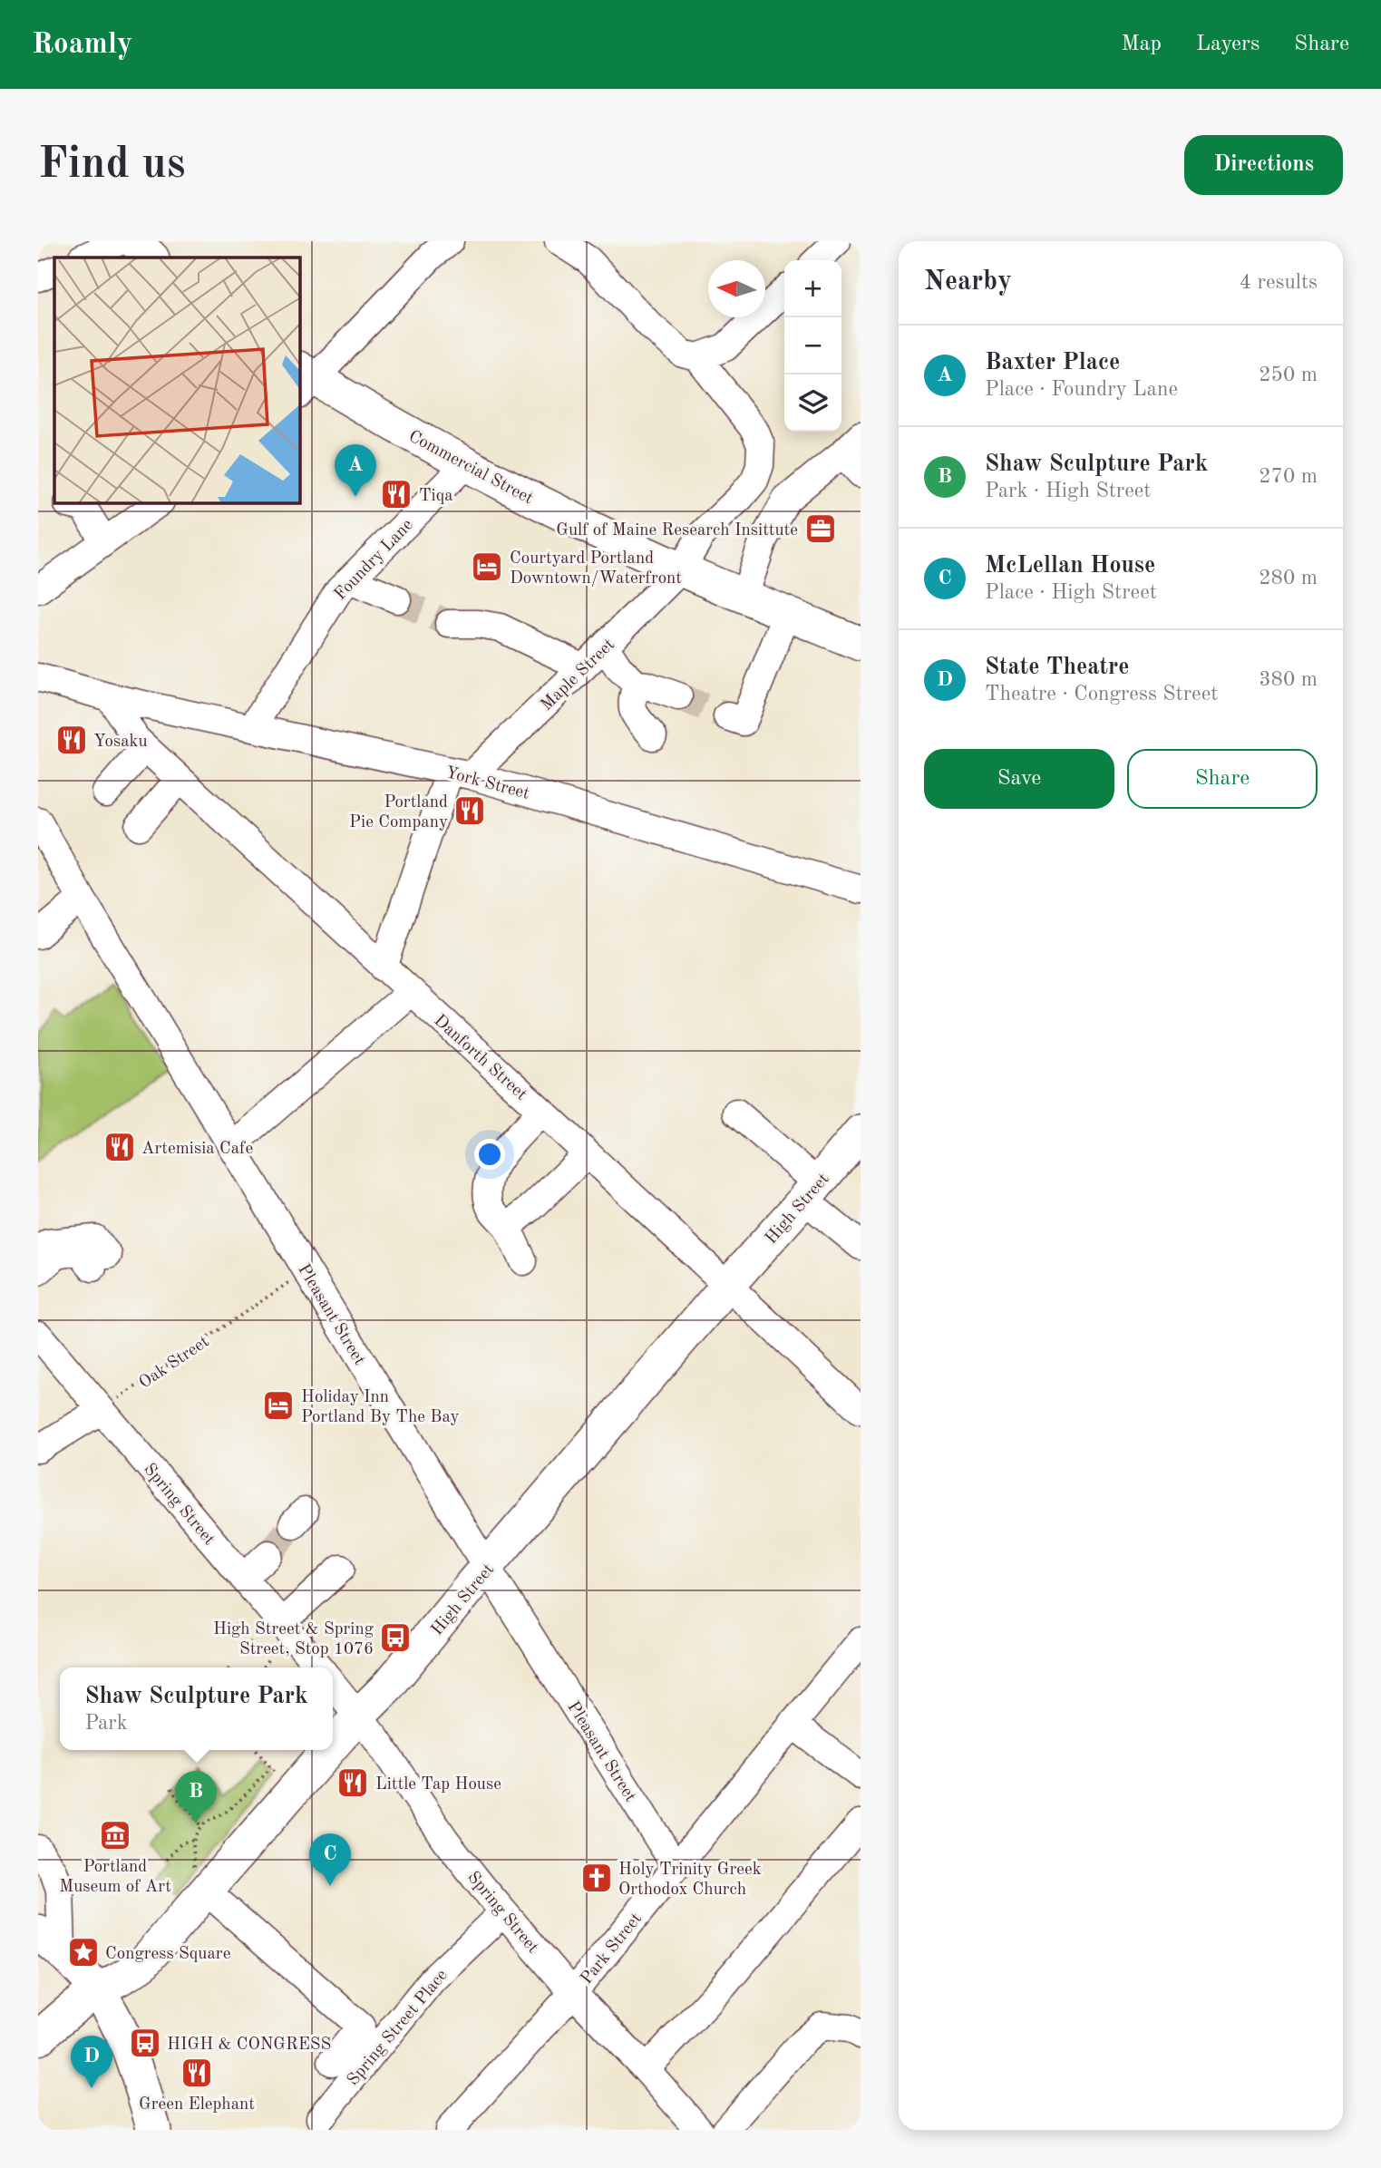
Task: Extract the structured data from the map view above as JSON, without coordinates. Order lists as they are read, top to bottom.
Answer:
{
  "streets": {
    "main road": ["Commercial Street", "High Street"],
    "street": [
      "Foundry Lane",
      "Maple Street",
      "York Street",
      "Danforth Street",
      "Pleasant Street",
      "Spring Street",
      "Park Street",
      "Spring Street Place"
    ],
    "path": ["Oak Street"]
  },
  "crossings": [
    ["Commercial Street", "Foundry Lane"],
    ["Commercial Street", "Maple Street"],
    ["Foundry Lane", "York Street"],
    ["Maple Street", "York Street"],
    ["Maple Street", "Danforth Street"],
    ["York Street", "Danforth Street"],
    ["Danforth Street", "High Street"],
    ["High Street", "Pleasant Street"],
    ["High Street", "Spring Street"],
    ["Pleasant Street", "Oak Street"],
    ["Pleasant Street", "Park Street"],
    ["Oak Street", "Spring Street"],
    ["Spring Street", "Park Street"],
    ["Spring Street", "Spring Street Place"]
  ],
  "places": {
    "restaurant": [
      "Tiqa",
      "Yosaku",
      "Portland Pie Company",
      "Artemisia Cafe",
      "Little Tap House",
      "Green Elephant"
    ],
    "office": ["Gulf of Maine Research Insittute"],
    "hotel": ["Courtyard Portland Downtown/Waterfront", "Holiday Inn Portland By The Bay"],
    "bus stop": ["High Street & Spring Street, Stop 1076", "HIGH & CONGRESS"],
    "museum": ["Portland Museum of Art"],
    "church": ["Holy Trinity Greek Orthodox Church"],
    "place": ["Congress Square"]
  },
  "north": "left",
  "page": {
    "header": "Roamly",
    "nav": ["Map", "Layers", "Share"],
    "buttons": [
      "Directions",
      ["Save", "Share"]
    ],
    "title": "Find us",
    "heading": ["Nearby", "4 results"],
    "map_buttons": ["+", "−"],
    "list": [
      {
        "mark": "A",
        "name": "Baxter Place",
        "note": "Place · Foundry Lane",
        "value": "250 m"
      },
      {
        "mark": "B",
        "name": "Shaw Sculpture Park",
        "note": "Park · High Street",
        "value": "270 m"
      },
      {
        "mark": "C",
        "name": "McLellan House",
        "note": "Place · High Street",
        "value": "280 m"
      },
      {
        "mark": "D",
        "name": "State Theatre",
        "note": "Theatre · Congress Street",
        "value": "380 m"
      }
    ],
    "pins": [
      "A",
      "B",
      "C",
      "D"
    ],
    "popup": ["Shaw Sculpture Park", "Park"]
  }
}
